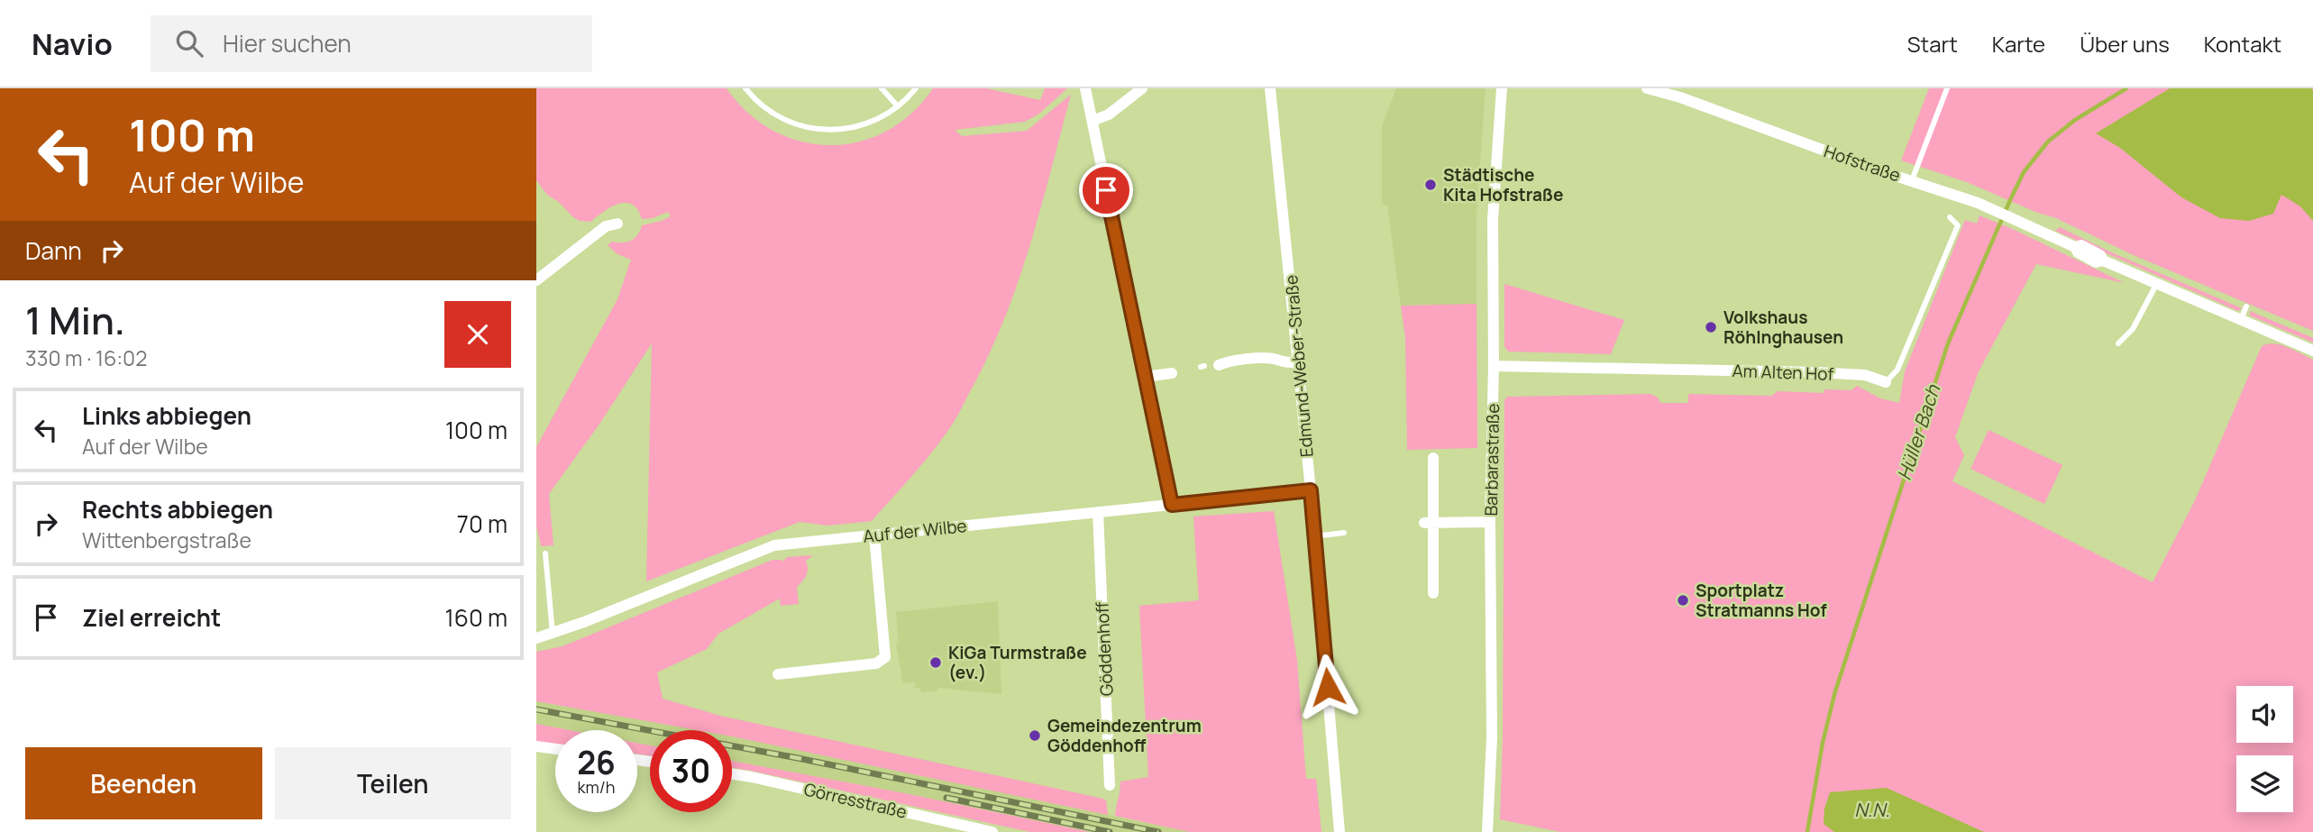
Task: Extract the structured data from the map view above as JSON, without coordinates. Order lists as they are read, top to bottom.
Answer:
{
  "streets": {
    "street": [
      "Hofstraße",
      "Edmund-Weber-Straße",
      "Am Alten Hof",
      "Barbarastraße",
      "Auf der Wilbe",
      "Göddenhoff",
      "Görresstraße"
    ]
  },
  "crossings": [
    ["Edmund-Weber-Straße", "Auf der Wilbe"],
    ["Am Alten Hof", "Barbarastraße"],
    ["Auf der Wilbe", "Göddenhoff"]
  ],
  "water": ["Hüller Bach", "N.N."],
  "places": [
    "Städtische Kita Hofstraße",
    "Volkshaus Röhlnghausen",
    "Sportplatz Stratmanns Hof",
    "KiGa Turmstraße (ev.)",
    "Gemeindezentrum Göddenhoff"
  ],
  "page": {
    "header": "Navio",
    "search": "Hier suchen",
    "nav": [
      "Start",
      "Karte",
      "Über uns",
      "Kontakt"
    ],
    "turn": ["100 m", "Auf der Wilbe"],
    "then": "Dann",
    "heading": ["1 Min.", "330 m · 16:02"],
    "list": [
      {
        "name": "Links abbiegen",
        "note": "Auf der Wilbe",
        "value": "100 m"
      },
      {
        "name": "Rechts abbiegen",
        "note": "Wittenbergstraße",
        "value": "70 m"
      },
      {
        "name": "Ziel erreicht",
        "value": "160 m"
      }
    ],
    "speed": "26 km/h",
    "limit": "30",
    "buttons": ["Beenden", "Teilen"]
  }
}
